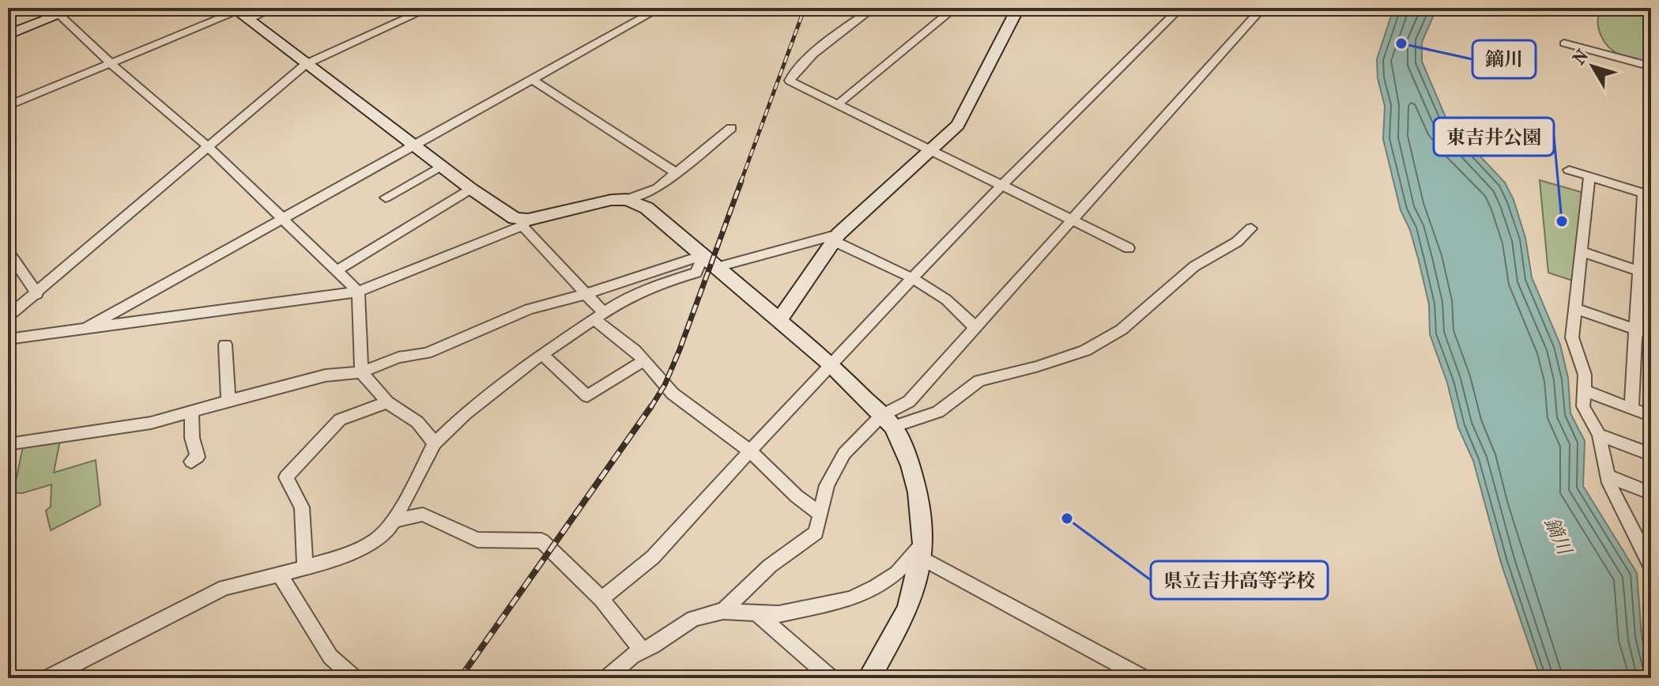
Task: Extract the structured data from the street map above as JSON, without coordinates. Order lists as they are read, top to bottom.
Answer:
{
  "water": ["鏑川"],
  "places": ["鏑川", "東吉井公園", "県立吉井高等学校"],
  "north": "top left"
}
